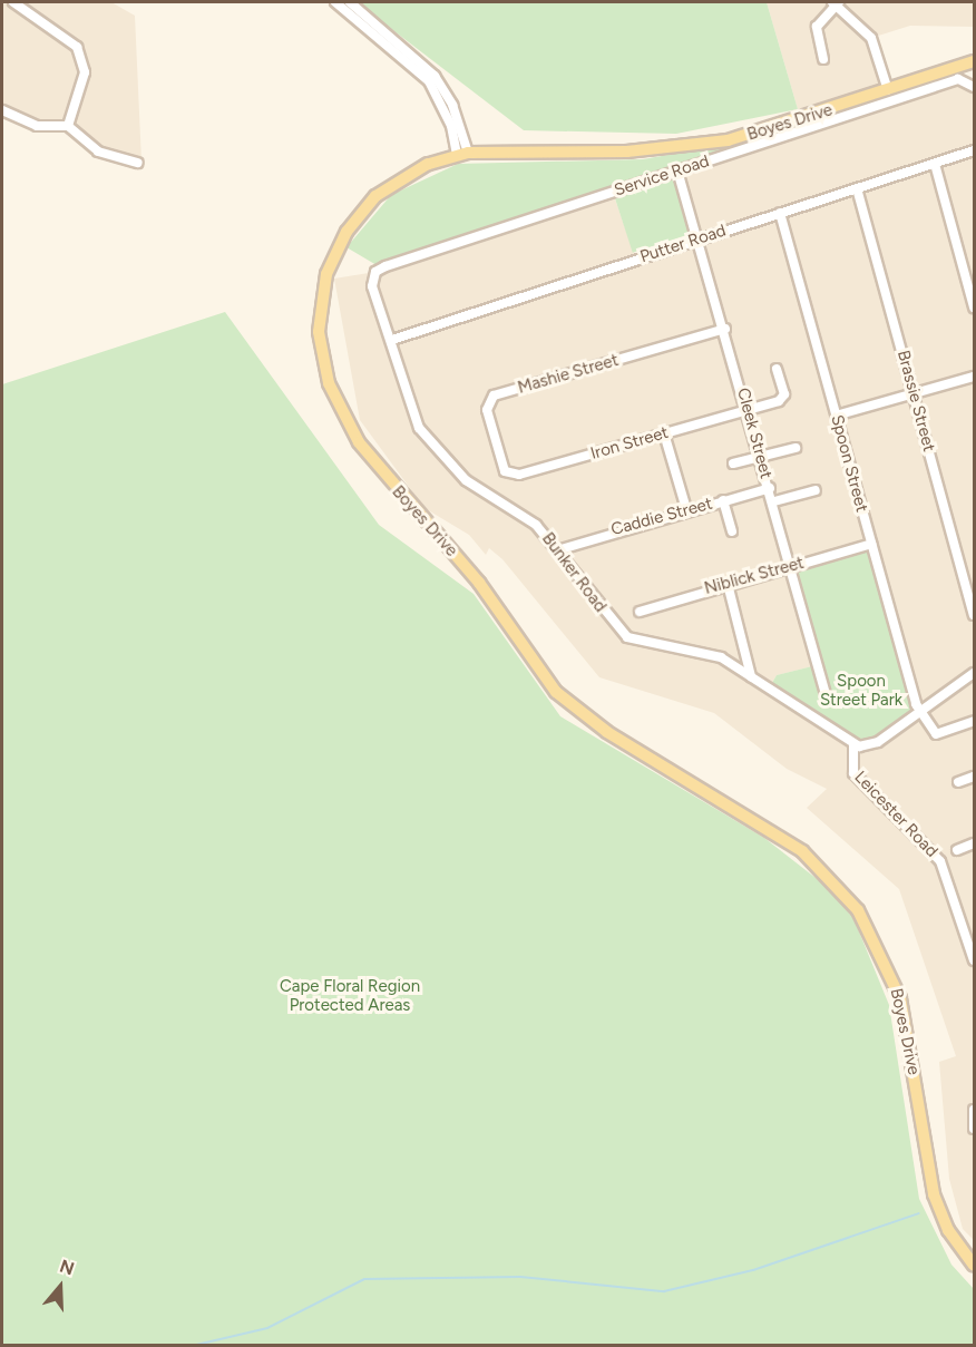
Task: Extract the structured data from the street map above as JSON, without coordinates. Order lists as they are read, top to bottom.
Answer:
{
  "streets": {
    "main road": ["Boyes Drive"],
    "street": [
      "Service Road",
      "Putter Road",
      "Mashie Street",
      "Brassie Street",
      "Cleek Street",
      "Iron Street",
      "Spoon Street",
      "Caddie Street",
      "Bunker Road",
      "Niblick Street",
      "Leicester Road"
    ]
  },
  "crossings": [
    ["Boyes Drive", "Service Road"],
    ["Service Road", "Cleek Street"],
    ["Service Road", "Bunker Road"],
    ["Putter Road", "Brassie Street"],
    ["Putter Road", "Cleek Street"],
    ["Putter Road", "Spoon Street"],
    ["Putter Road", "Bunker Road"],
    ["Mashie Street", "Cleek Street"],
    ["Mashie Street", "Iron Street"],
    ["Cleek Street", "Iron Street"],
    ["Cleek Street", "Caddie Street"],
    ["Cleek Street", "Niblick Street"],
    ["Spoon Street", "Niblick Street"],
    ["Caddie Street", "Bunker Road"],
    ["Bunker Road", "Leicester Road"]
  ],
  "parks": ["Spoon Street Park", "Cape Floral Region Protected Areas"],
  "north": "top"
}
